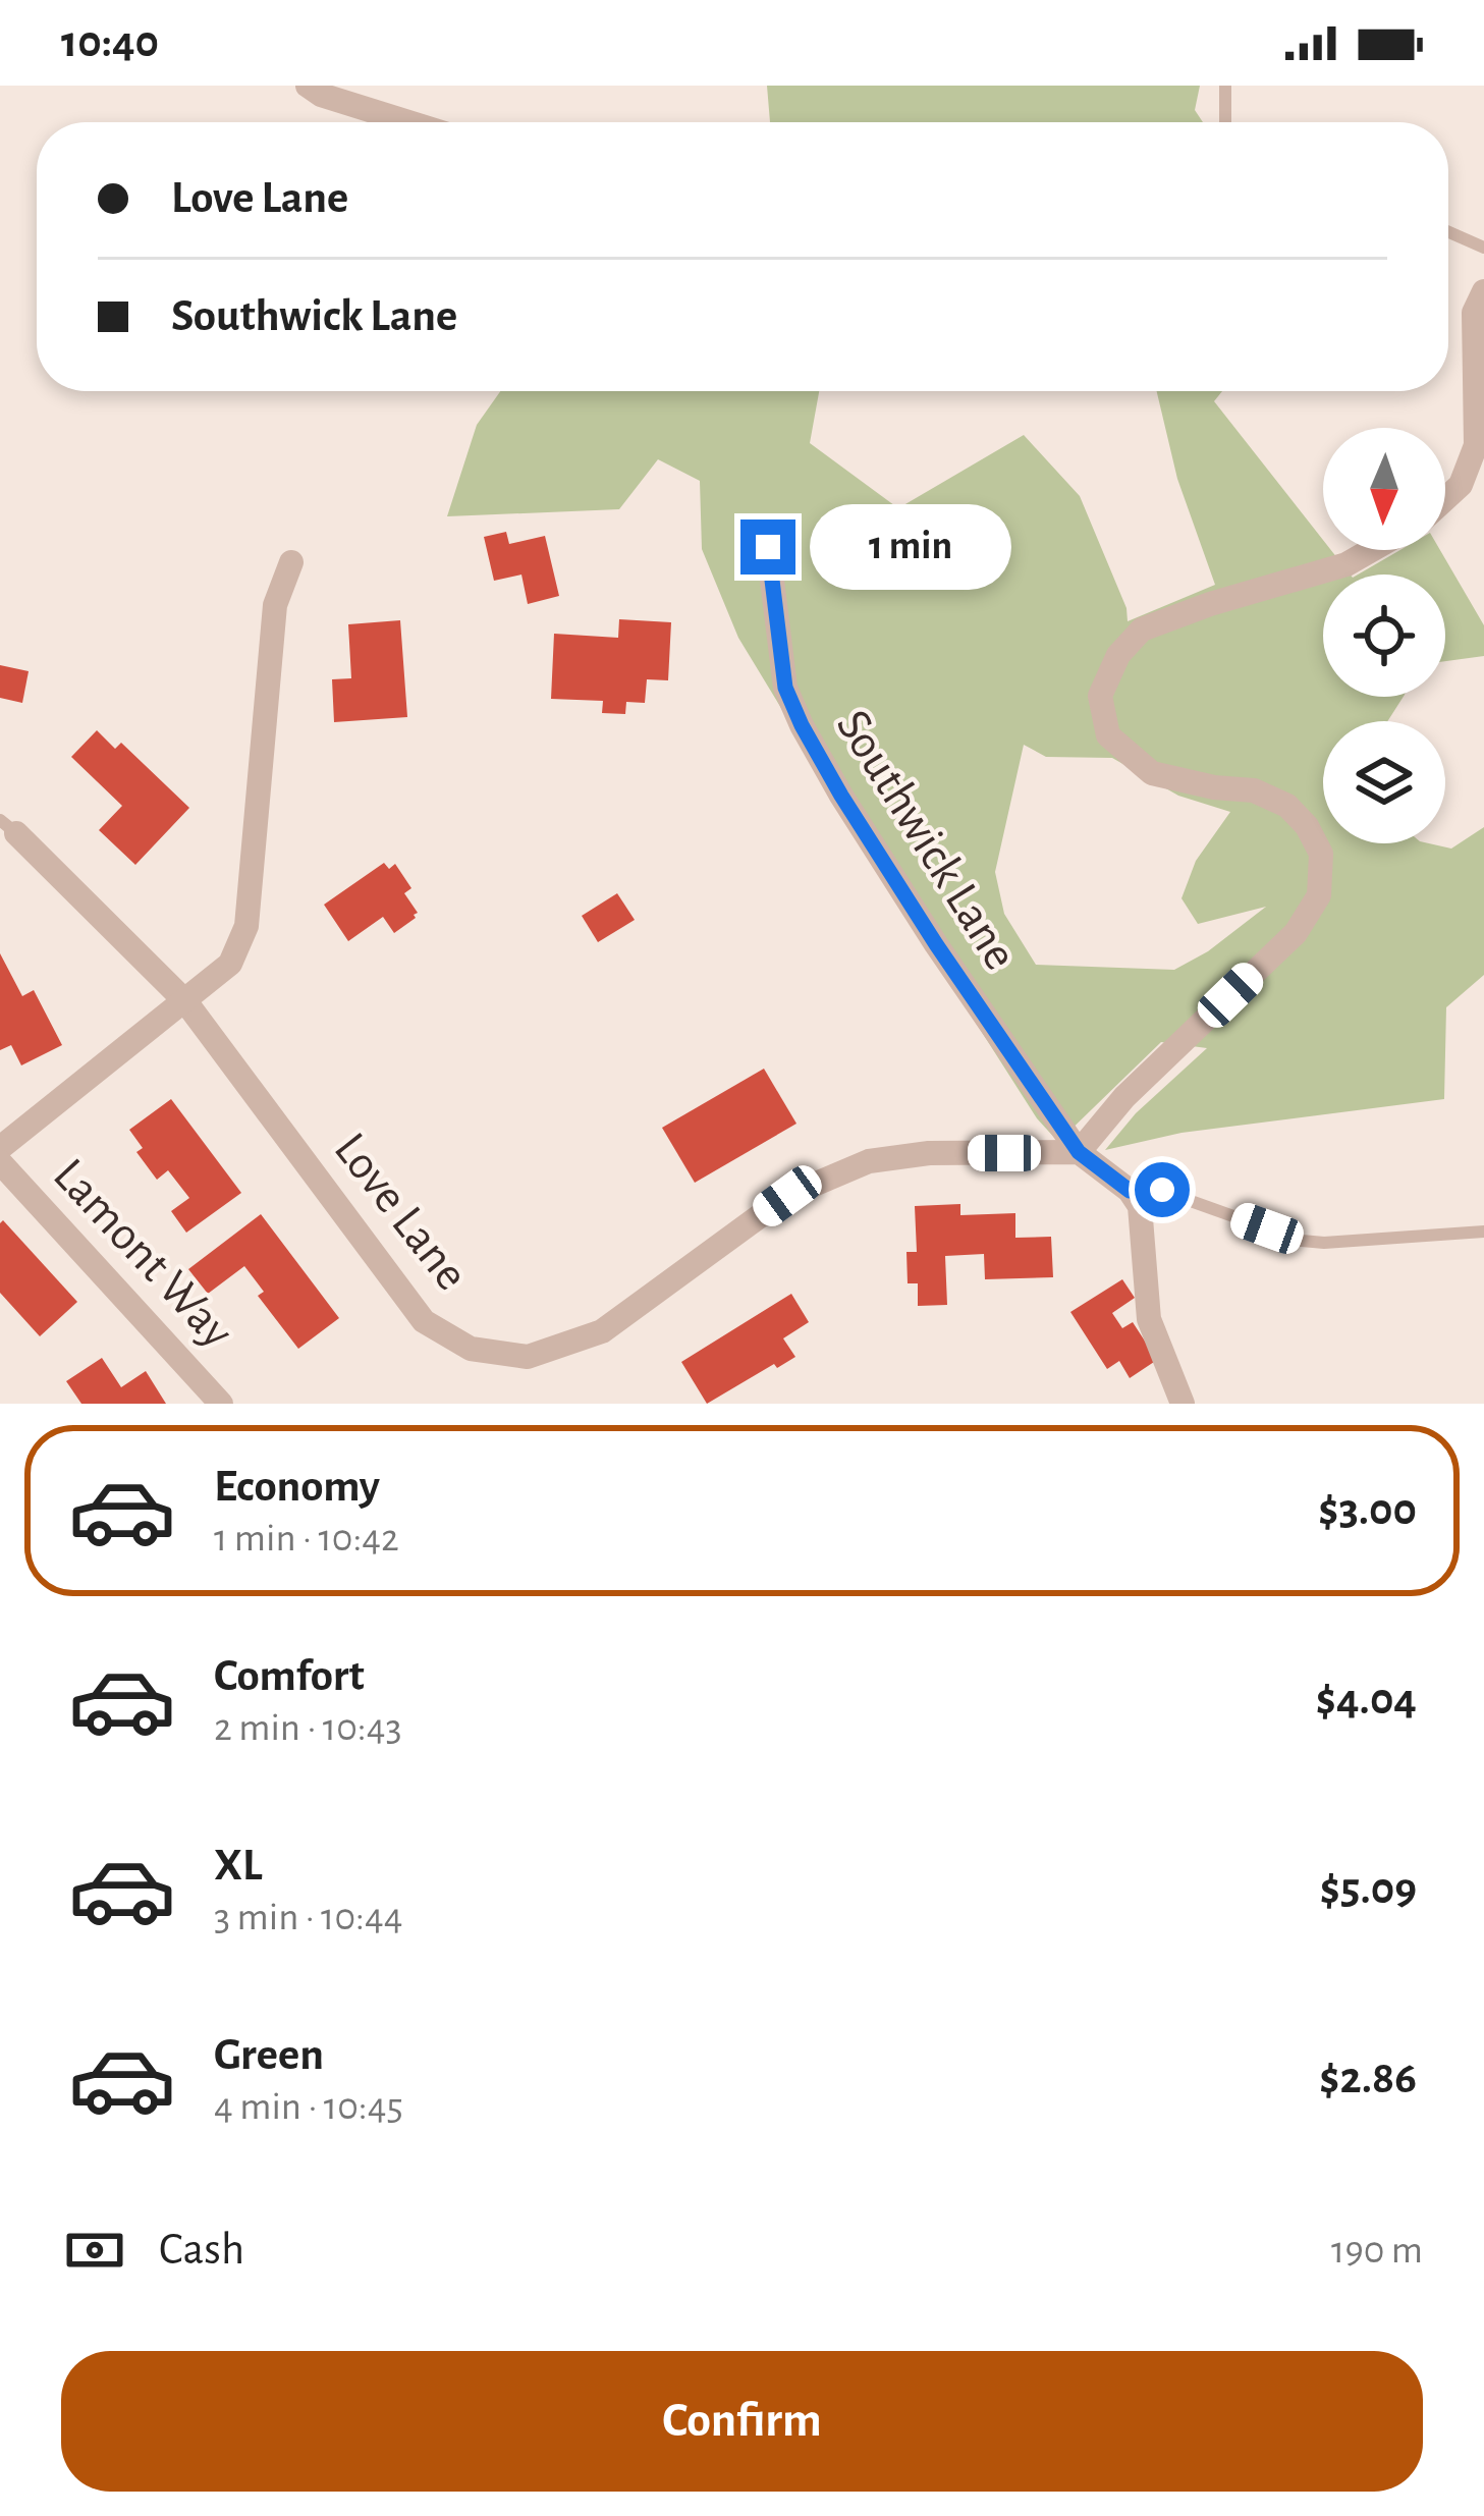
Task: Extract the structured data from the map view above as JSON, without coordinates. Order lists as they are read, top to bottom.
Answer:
{
  "streets": {
    "street": ["Southwick Lane", "Love Lane", "Lamont Way"]
  },
  "crossings": [
    ["Southwick Lane", "Love Lane"]
  ],
  "north": "bottom",
  "page": {
    "status": "10:40",
    "banner": ["Love Lane", "Southwick Lane"],
    "bubble": "1 min",
    "list": [
      {
        "name": "Economy",
        "note": "1 min · 10:42",
        "value": "$3.00"
      },
      {
        "name": "Comfort",
        "note": "2 min · 10:43",
        "value": "$4.04"
      },
      {
        "name": "XL",
        "note": "3 min · 10:44",
        "value": "$5.09"
      },
      {
        "name": "Green",
        "note": "4 min · 10:45",
        "value": "$2.86"
      }
    ],
    "pay": ["Cash", "190 m"],
    "buttons": "Confirm"
  }
}
